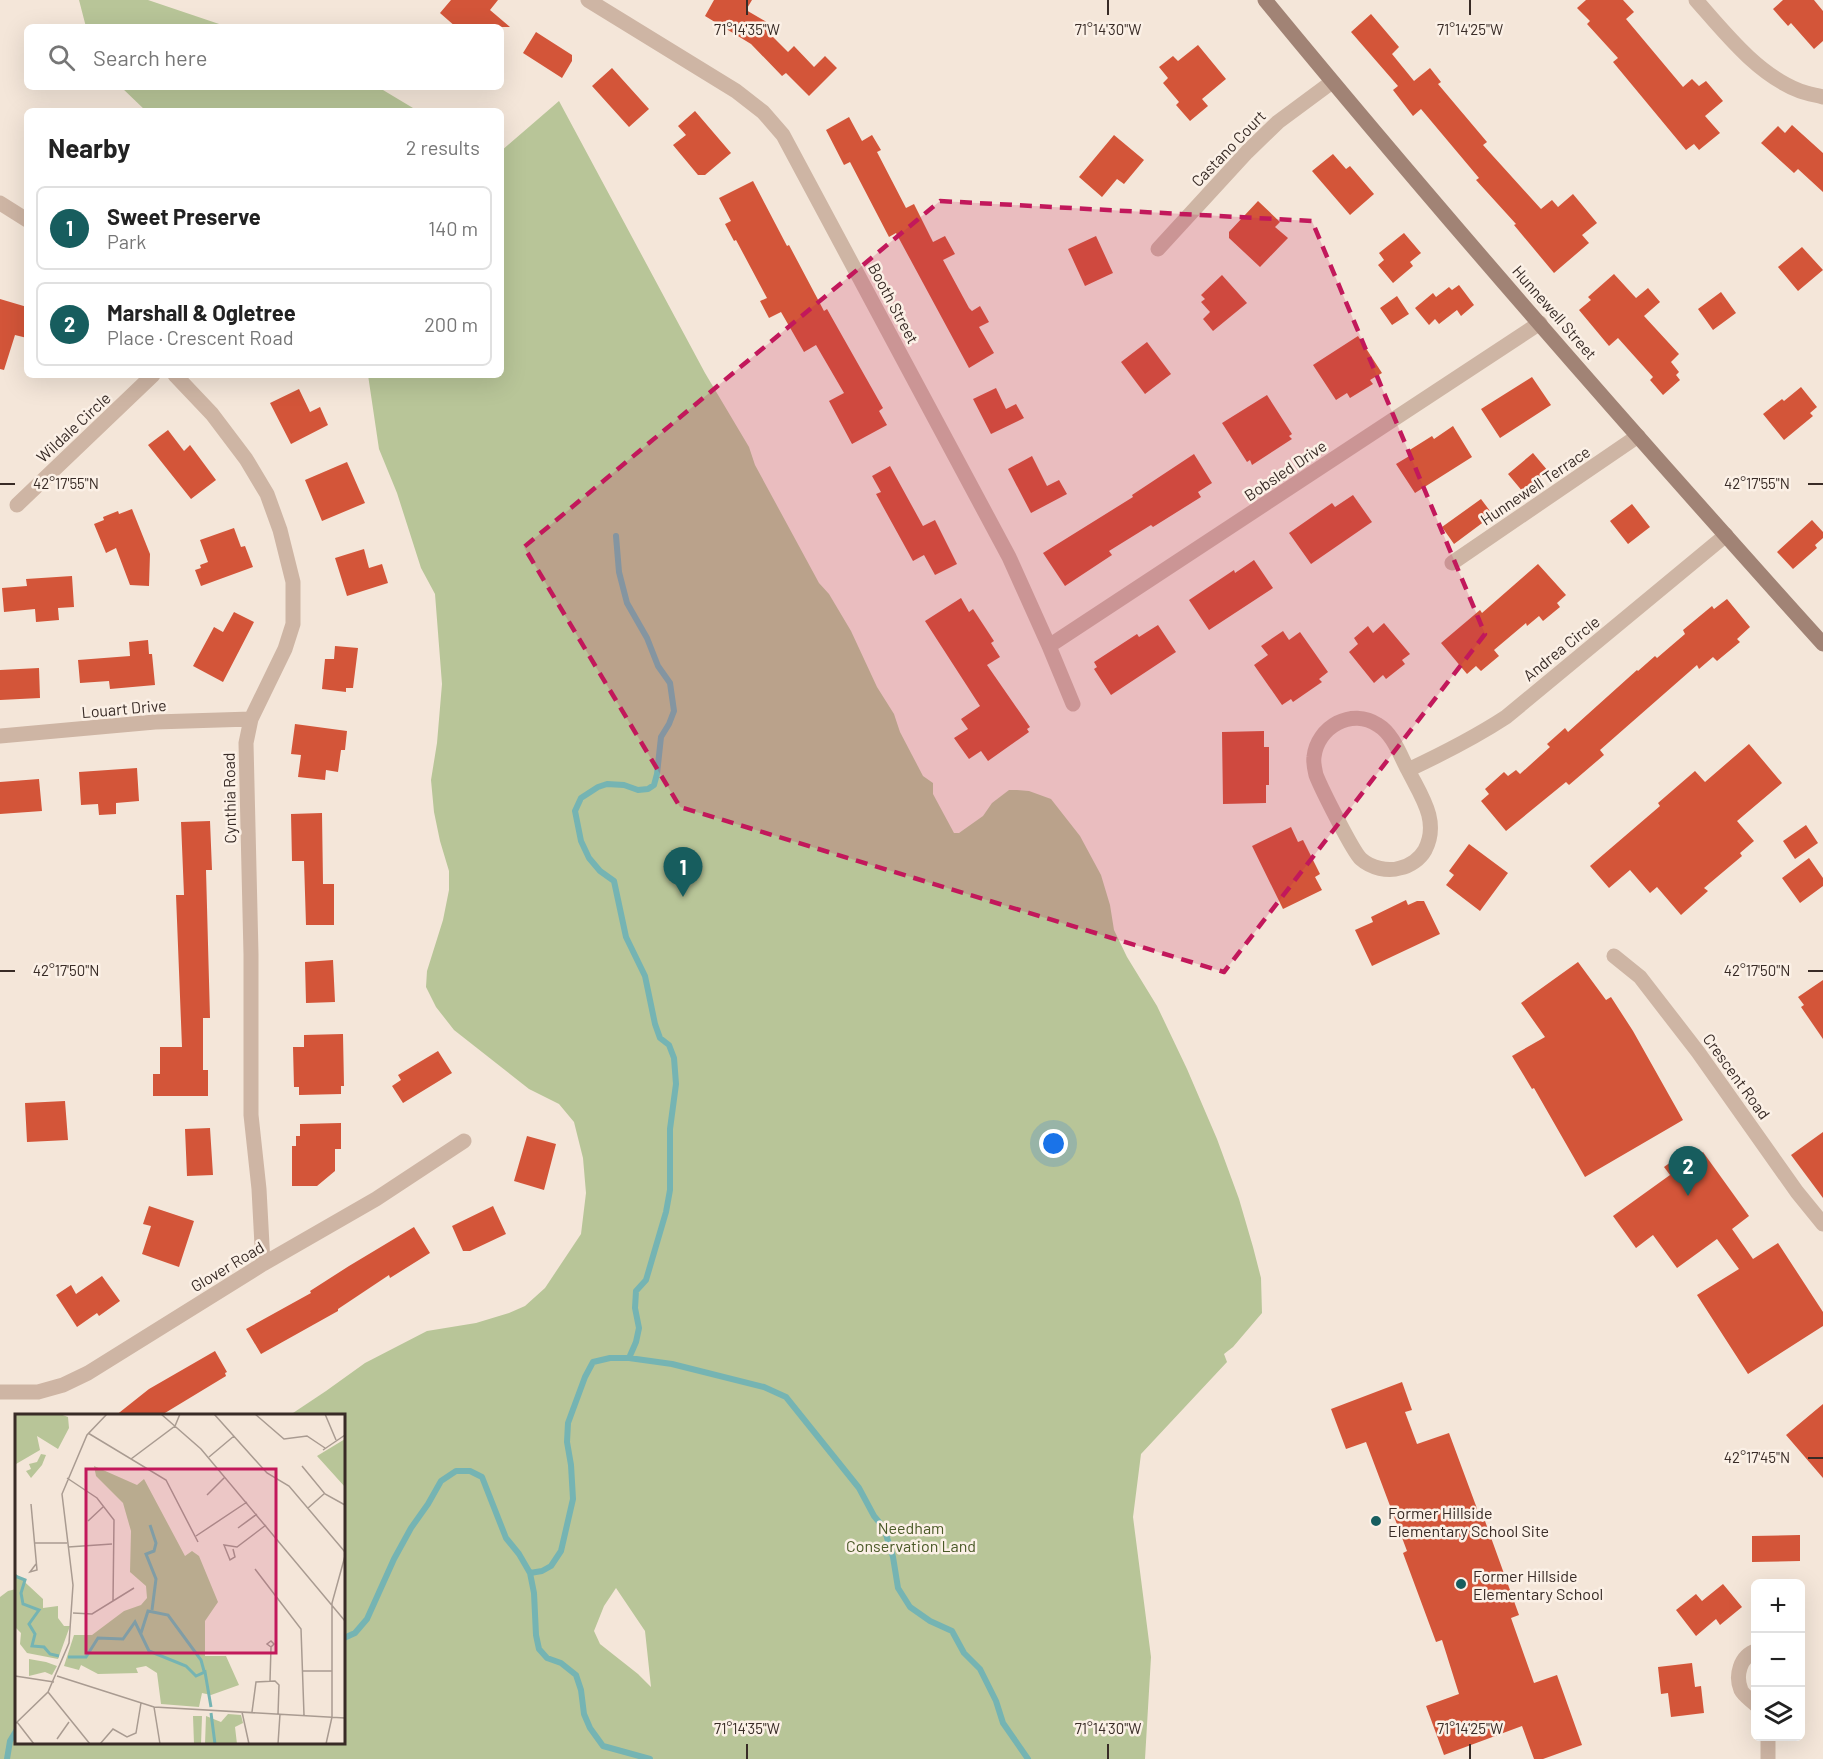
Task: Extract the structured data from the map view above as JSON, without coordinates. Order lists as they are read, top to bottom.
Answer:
{
  "streets": {
    "main road": ["Hunnewell Street"],
    "street": [
      "Castano Court",
      "Booth Street",
      "Wildale Circle",
      "Bobsled Drive",
      "Hunnewell Terrace",
      "Andrea Circle",
      "Louart Drive",
      "Cynthia Road",
      "Crescent Road",
      "Glover Road"
    ]
  },
  "crossings": [
    ["Castano Court", "Hunnewell Street"],
    ["Booth Street", "Bobsled Drive"],
    ["Hunnewell Street", "Bobsled Drive"],
    ["Hunnewell Street", "Hunnewell Terrace"],
    ["Hunnewell Street", "Andrea Circle"],
    ["Louart Drive", "Cynthia Road"],
    ["Cynthia Road", "Glover Road"]
  ],
  "parks": ["Needham Conservation Land"],
  "places": ["Former Hillside Elementary School Site", "Former Hillside Elementary School"],
  "page": {
    "search": "Search here",
    "heading": ["Nearby", "2 results"],
    "list": [
      {
        "mark": "1",
        "name": "Sweet Preserve",
        "note": "Park",
        "value": "140 m"
      },
      {
        "mark": "2",
        "name": "Marshall & Ogletree",
        "note": "Place · Crescent Road",
        "value": "200 m"
      }
    ],
    "pins": ["1", "2"],
    "map_buttons": ["+", "−"]
  },
  "coordinates": [
    "71°14'35\"W",
    "71°14'30\"W",
    "71°14'25\"W",
    "42°17'55\"N",
    "42°17'50\"N",
    "42°17'45\"N"
  ]
}
